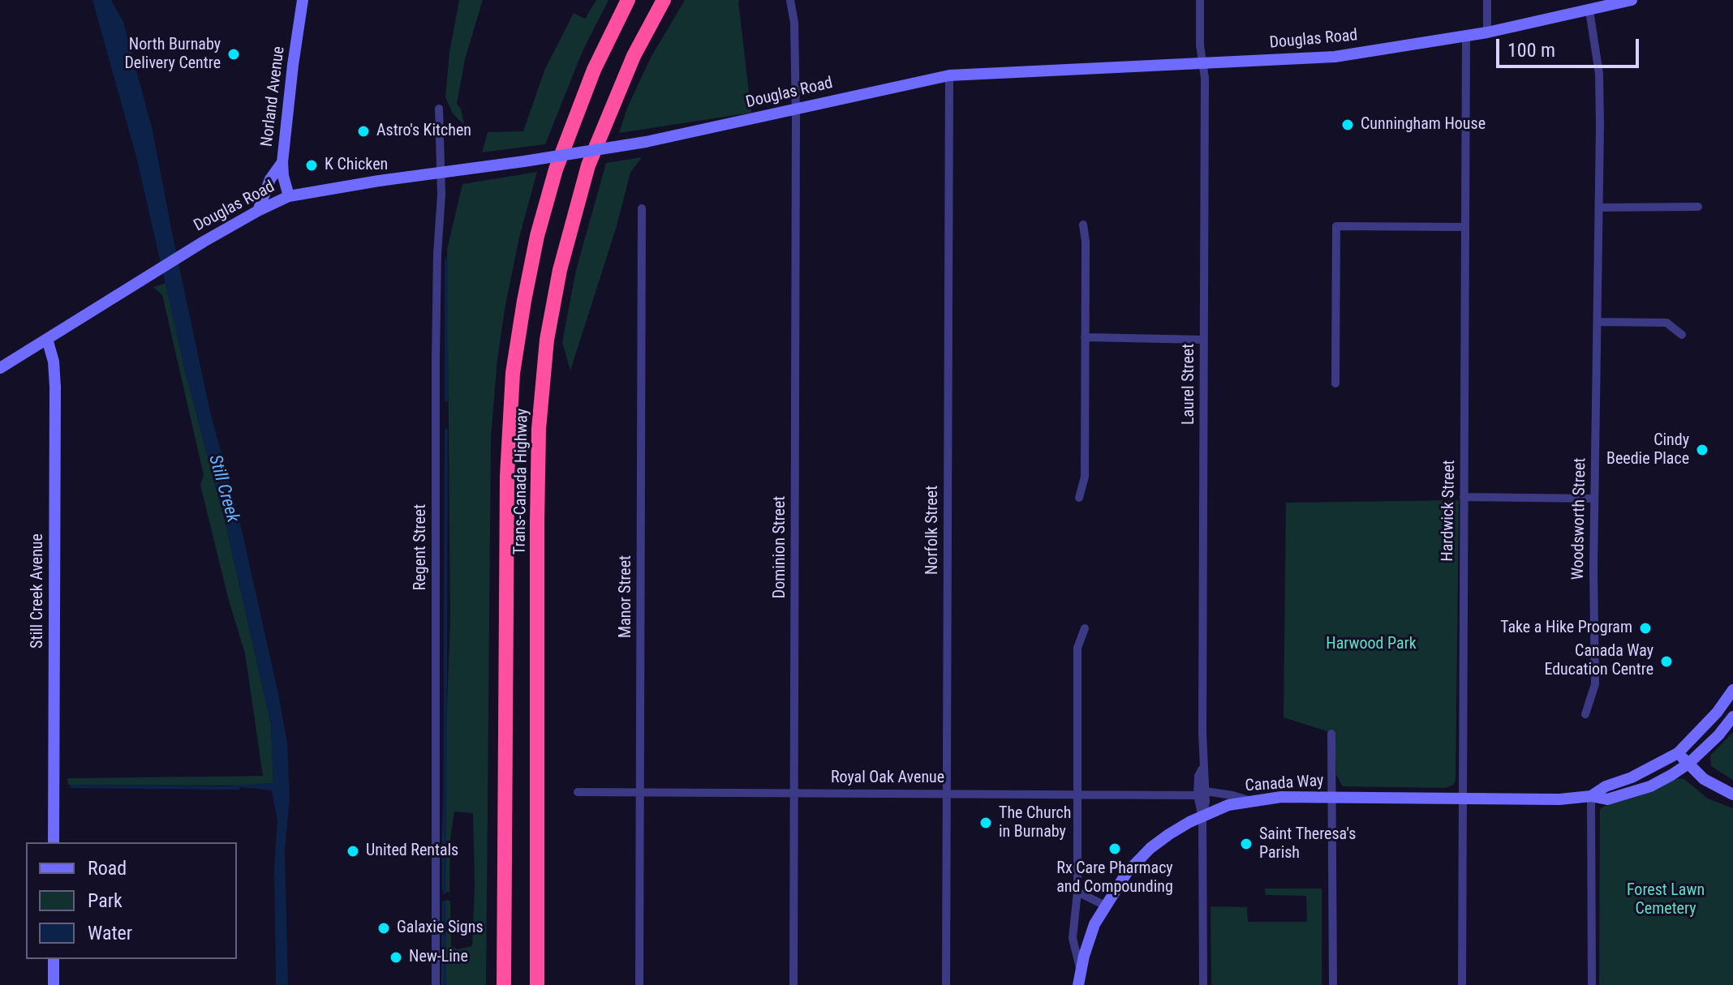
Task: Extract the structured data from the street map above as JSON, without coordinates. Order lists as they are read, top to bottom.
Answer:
{
  "streets": {
    "highway": ["Trans-Canada Highway"],
    "street": [
      "Douglas Road",
      "Norland Avenue",
      "Laurel Street",
      "Hardwick Street",
      "Woodsworth Street",
      "Norfolk Street",
      "Regent Street",
      "Dominion Street",
      "Still Creek Avenue",
      "Manor Street",
      "Royal Oak Avenue",
      "Canada Way"
    ]
  },
  "crossings": [
    ["Douglas Road", "Norland Avenue"],
    ["Douglas Road", "Laurel Street"],
    ["Douglas Road", "Hardwick Street"],
    ["Douglas Road", "Woodsworth Street"],
    ["Douglas Road", "Norfolk Street"],
    ["Douglas Road", "Regent Street"],
    ["Douglas Road", "Dominion Street"],
    ["Douglas Road", "Still Creek Avenue"],
    ["Laurel Street", "Royal Oak Avenue"],
    ["Laurel Street", "Canada Way"],
    ["Hardwick Street", "Canada Way"],
    ["Norfolk Street", "Royal Oak Avenue"],
    ["Dominion Street", "Royal Oak Avenue"],
    ["Manor Street", "Royal Oak Avenue"],
    ["Royal Oak Avenue", "Canada Way"]
  ],
  "water": ["Still Creek"],
  "parks": ["Harwood Park", "Forest Lawn Cemetery"],
  "places": [
    "North Burnaby Delivery Centre",
    "Cunningham House",
    "Astro's Kitchen",
    "K Chicken",
    "Cindy Beedie Place",
    "Take a Hike Program",
    "Canada Way Education Centre",
    "The Church in Burnaby",
    "Saint Theresa's Parish",
    "Rx Care Pharmacy and Compounding",
    "United Rentals",
    "Galaxie Signs",
    "New-Line"
  ],
  "legend": ["Road", "Park", "Water"],
  "scale_bar": "100 m"
}
